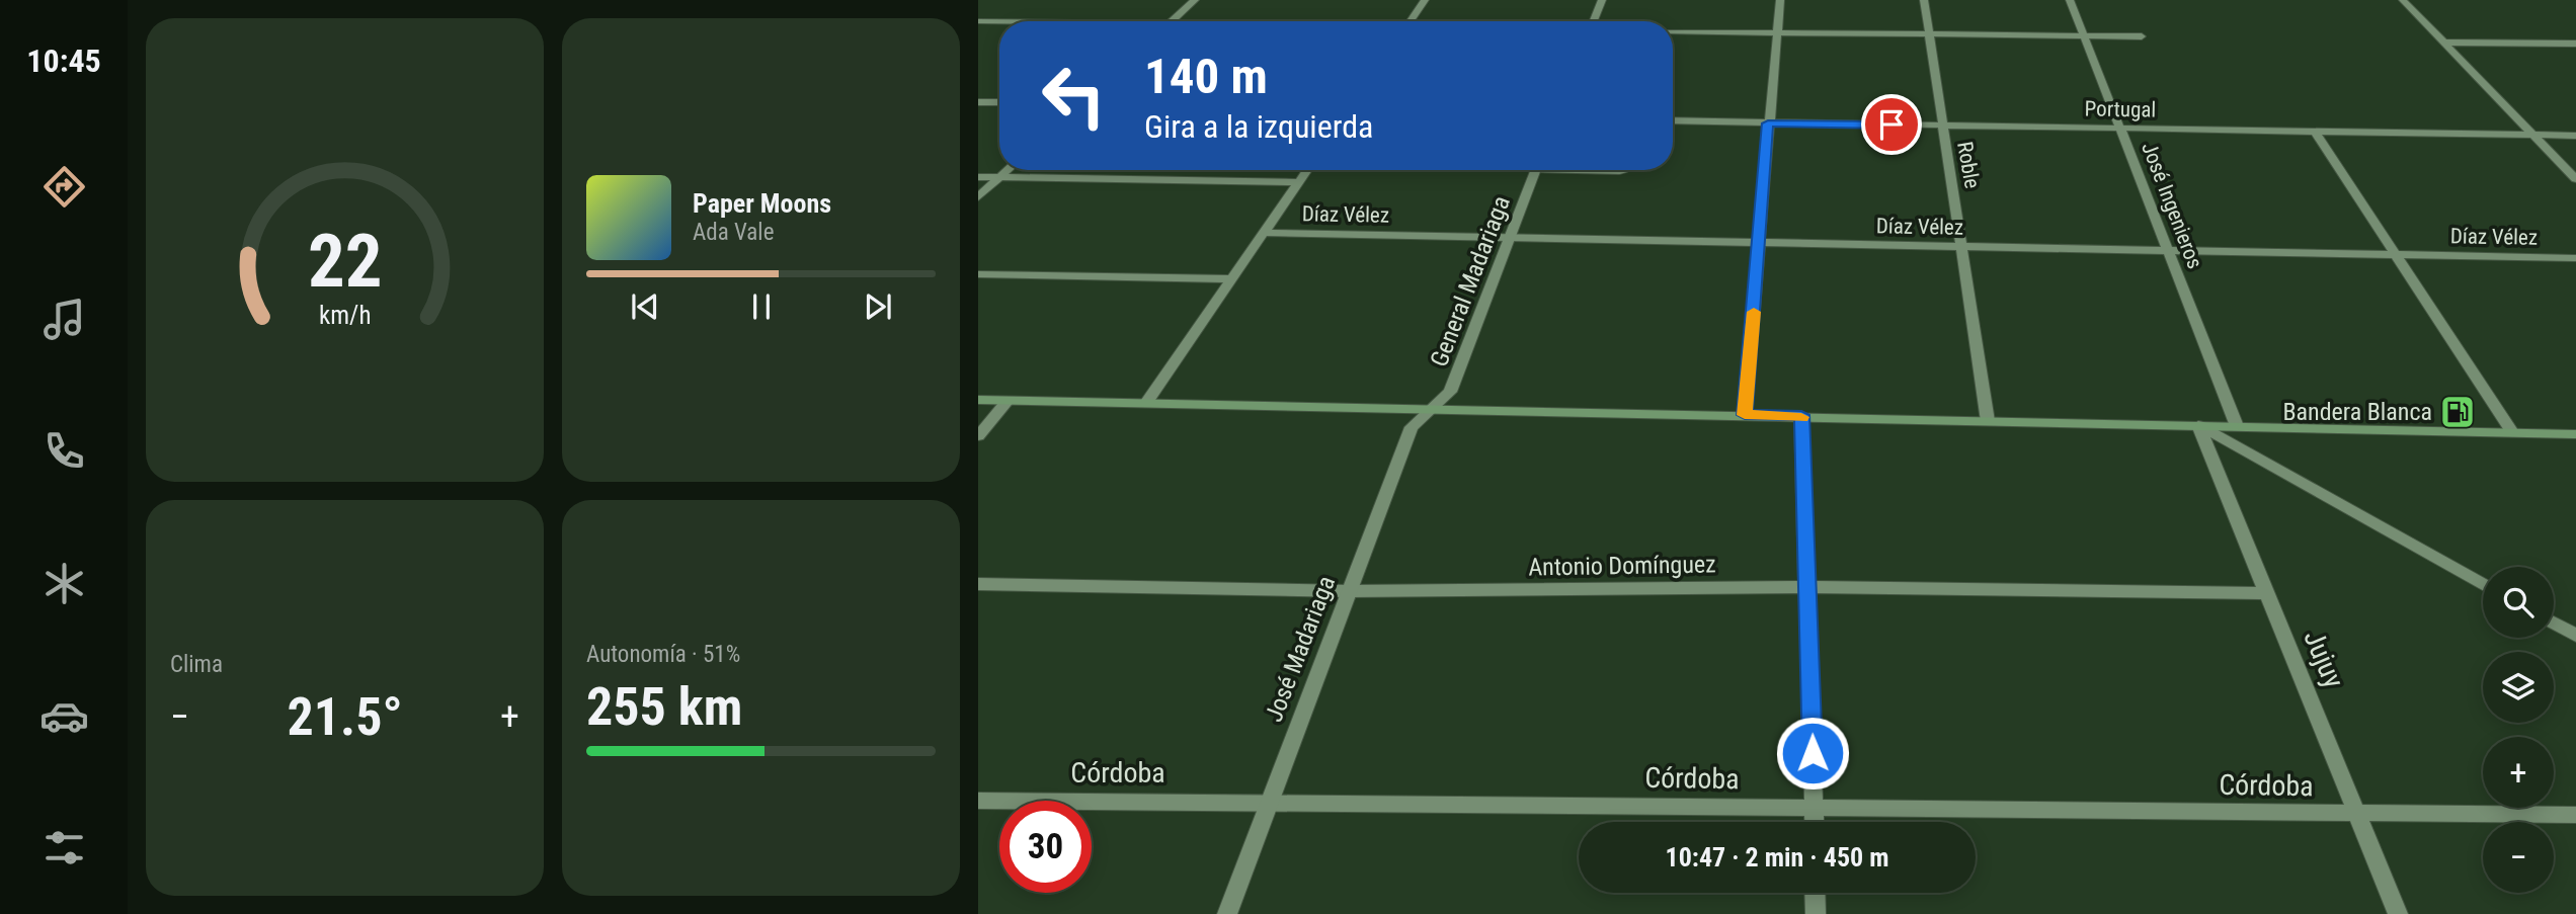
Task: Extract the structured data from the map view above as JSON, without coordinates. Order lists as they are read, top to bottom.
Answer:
{
  "streets": {
    "street": [
      "Portugal",
      "Roble",
      "José Ingenieros",
      "Díaz Vélez",
      "General Madariaga",
      "Antonio Domínguez",
      "José Madariaga",
      "Jujuy",
      "Córdoba"
    ]
  },
  "crossings": [
    ["Portugal", "Roble"],
    ["Portugal", "José Ingenieros"],
    ["Roble", "Díaz Vélez"],
    ["José Ingenieros", "Díaz Vélez"],
    ["Díaz Vélez", "General Madariaga"],
    ["General Madariaga", "José Madariaga"],
    ["Antonio Domínguez", "José Madariaga"],
    ["Antonio Domínguez", "Jujuy"],
    ["José Madariaga", "Córdoba"],
    ["Jujuy", "Córdoba"]
  ],
  "places": {
    "fuel station": ["Bandera Blanca"]
  },
  "page": {
    "tabs": "10:45",
    "turn": ["140 m", "Gira a la izquierda"],
    "song": ["Paper Moons", "Ada Vale"],
    "tile": [
      "Clima",
      ["Autonomía · 51%", "255 km"]
    ],
    "map_buttons": ["+", "−"],
    "heat": ["−", "21.5°", "+"],
    "limit": "30",
    "trip": "10:47 · 2 min · 450 m",
    "gauge": ["22", "km/h"]
  }
}
